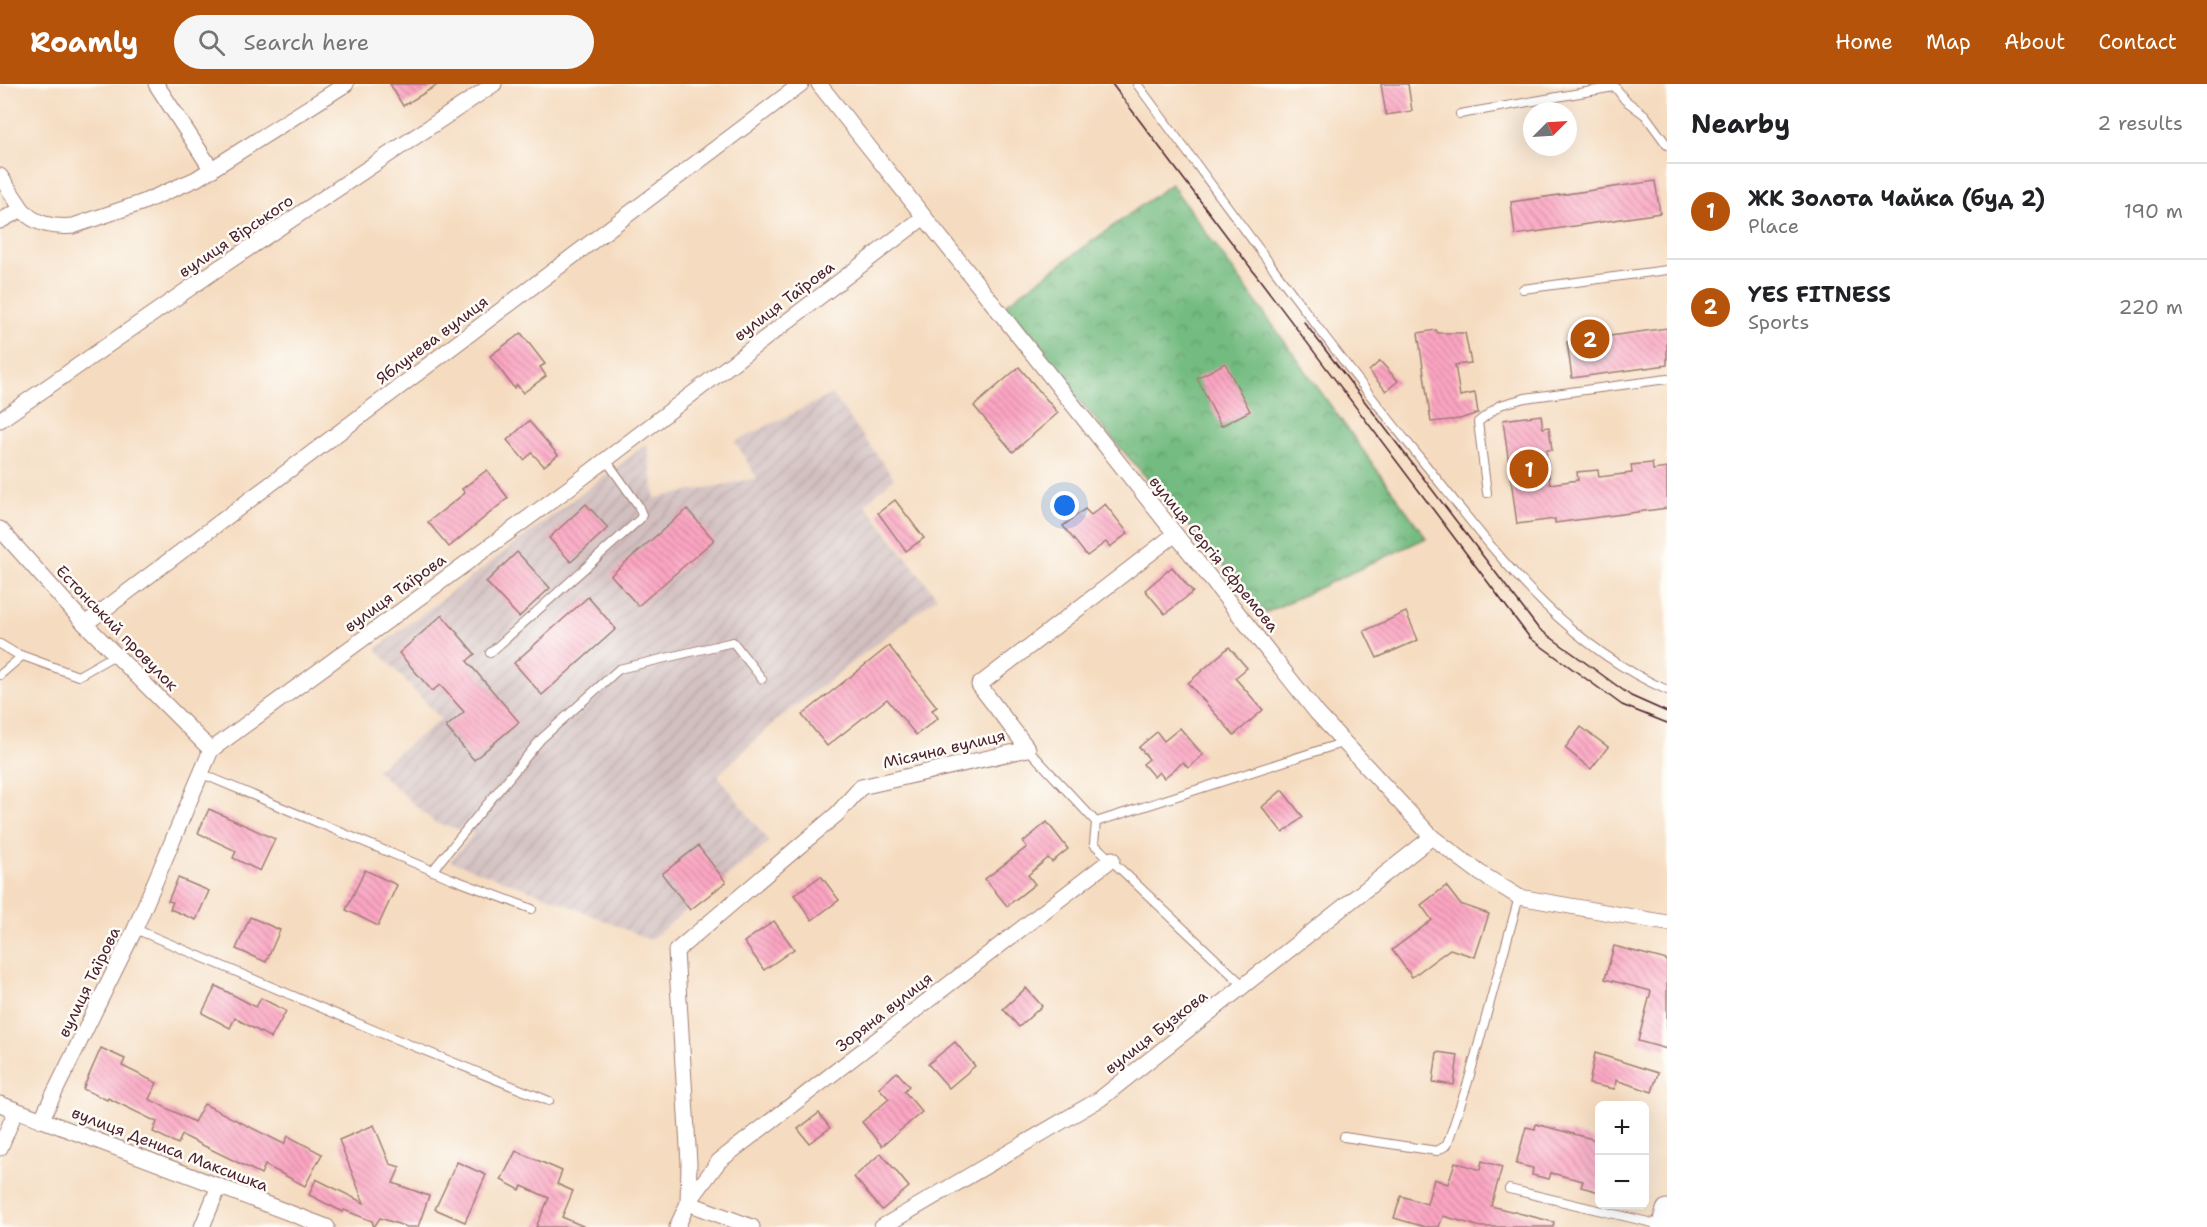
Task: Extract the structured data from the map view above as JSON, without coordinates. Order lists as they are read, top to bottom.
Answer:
{
  "streets": {
    "street": [
      "вулиця Вірського",
      "вулиця Таїрова",
      "Яблунева вулиця",
      "вулиця Сергія Єфремова",
      "Естонський провулок",
      "Місячна вулиця",
      "Зоряна вулиця",
      "вулиця Бузкова",
      "вулиця Дениса Максишка"
    ]
  },
  "crossings": [
    ["вулиця Таїрова", "вулиця Сергія Єфремова"],
    ["вулиця Таїрова", "Естонський провулок"],
    ["вулиця Таїрова", "вулиця Дениса Максишка"],
    ["Яблунева вулиця", "Естонський провулок"],
    ["вулиця Сергія Єфремова", "Місячна вулиця"],
    ["вулиця Сергія Єфремова", "вулиця Бузкова"],
    ["Місячна вулиця", "Зоряна вулиця"]
  ],
  "north": "top right",
  "page": {
    "header": "Roamly",
    "search": "Search here",
    "nav": [
      "Home",
      "Map",
      "About",
      "Contact"
    ],
    "heading": ["Nearby", "2 results"],
    "list": [
      {
        "mark": "1",
        "name": "ЖК Золота Чайка (буд 2)",
        "note": "Place",
        "value": "190 m"
      },
      {
        "mark": "2",
        "name": "YES FITNESS",
        "note": "Sports",
        "value": "220 m"
      }
    ],
    "pins": ["2", "1"],
    "map_buttons": ["+", "−"]
  }
}
